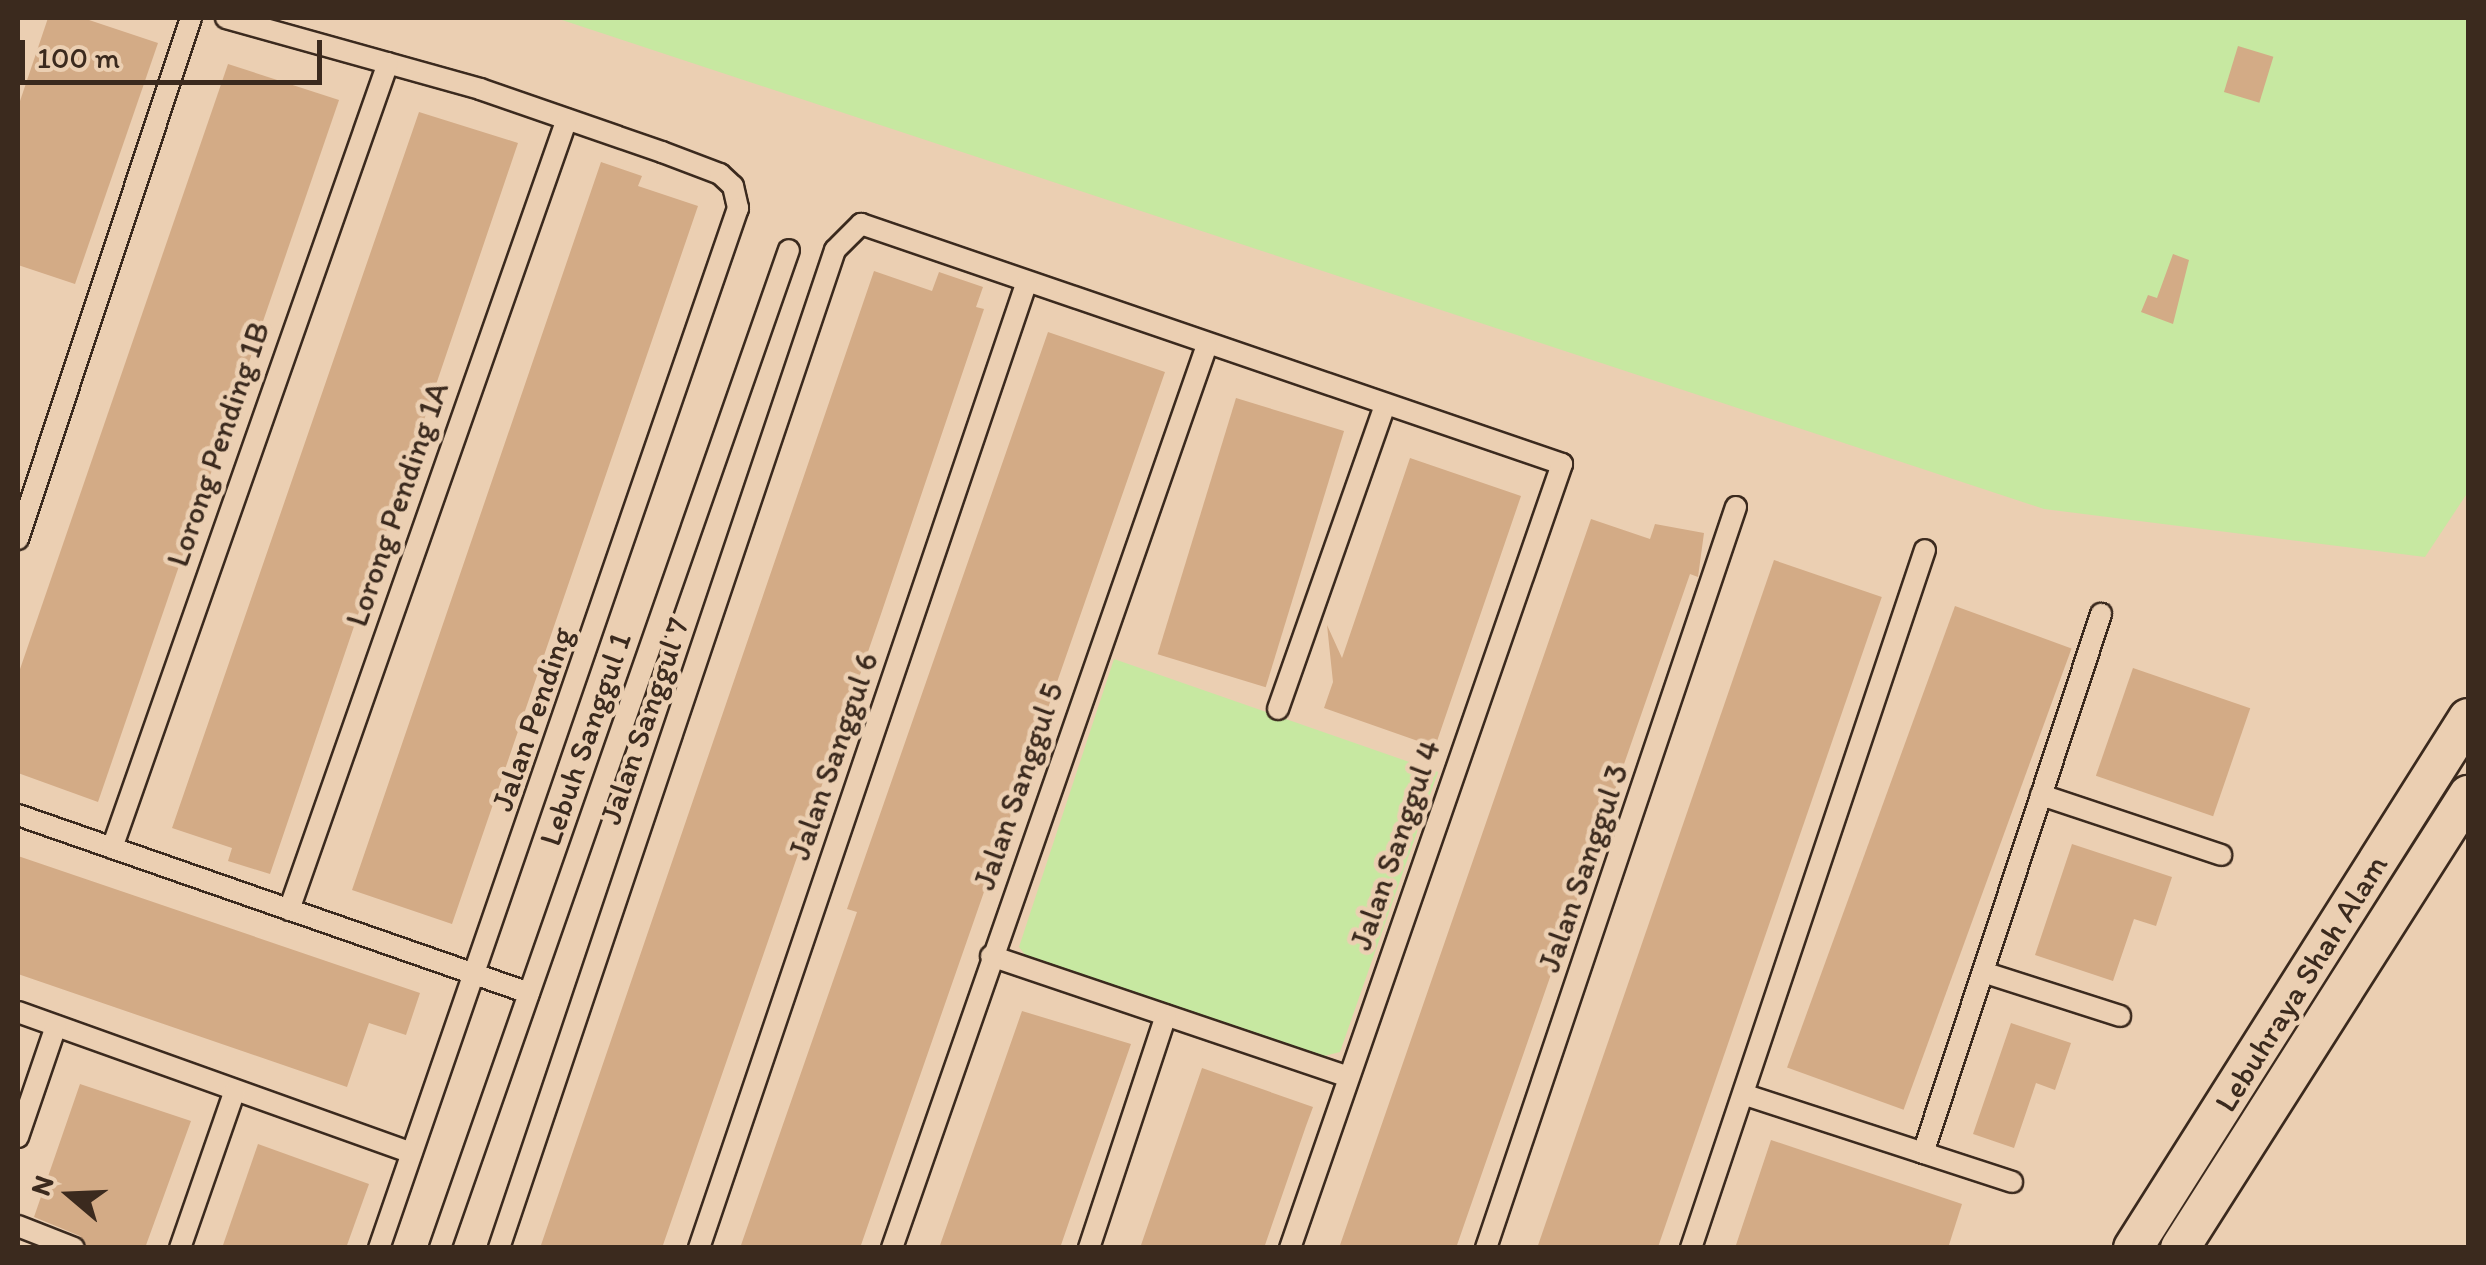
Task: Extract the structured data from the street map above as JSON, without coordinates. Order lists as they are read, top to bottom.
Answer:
{
  "streets": {
    "highway": ["Lebuhraya Shah Alam"],
    "street": [
      "Lorong Pending 1B",
      "Lorong Pending 1A",
      "Jalan Pending",
      "Jalan Sanggul 7",
      "Lebuh Sanggul 1",
      "Jalan Sanggul 6",
      "Jalan Sanggul 5",
      "Jalan Sanggul 4",
      "Jalan Sanggul 3"
    ]
  },
  "crossings": [
    ["Lorong Pending 1A", "Jalan Pending"],
    ["Jalan Sanggul 7", "Jalan Sanggul 6"]
  ],
  "scale_bar": "100 m",
  "north": "left"
}
